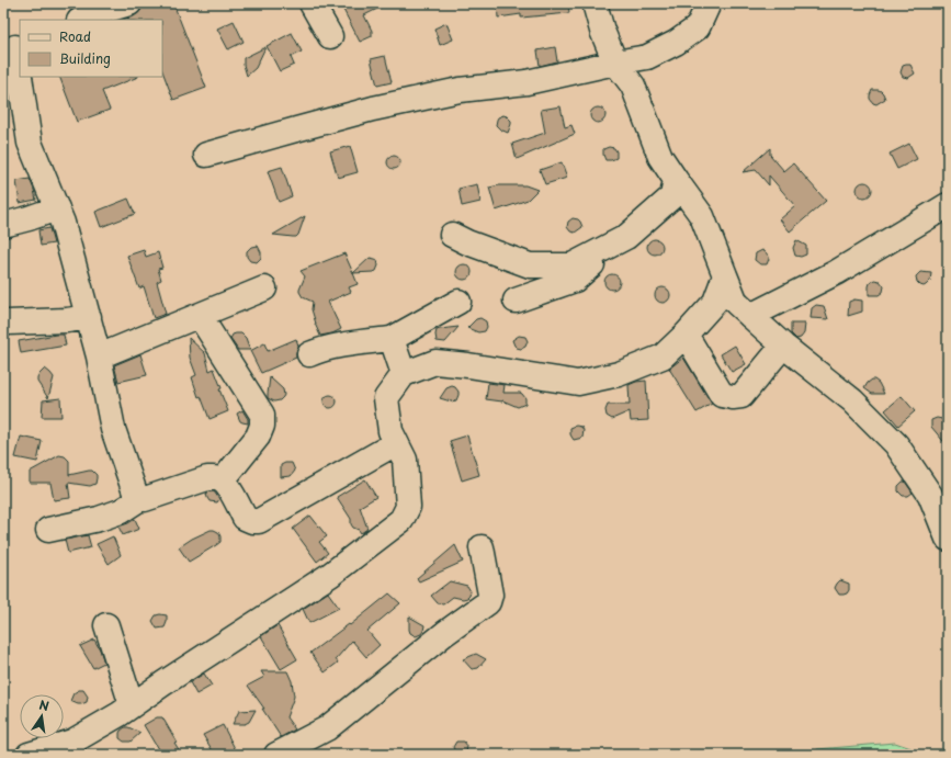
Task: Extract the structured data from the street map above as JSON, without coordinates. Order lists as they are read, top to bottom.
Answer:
{
  "legend": ["Road", "Building"],
  "north": "top"
}
